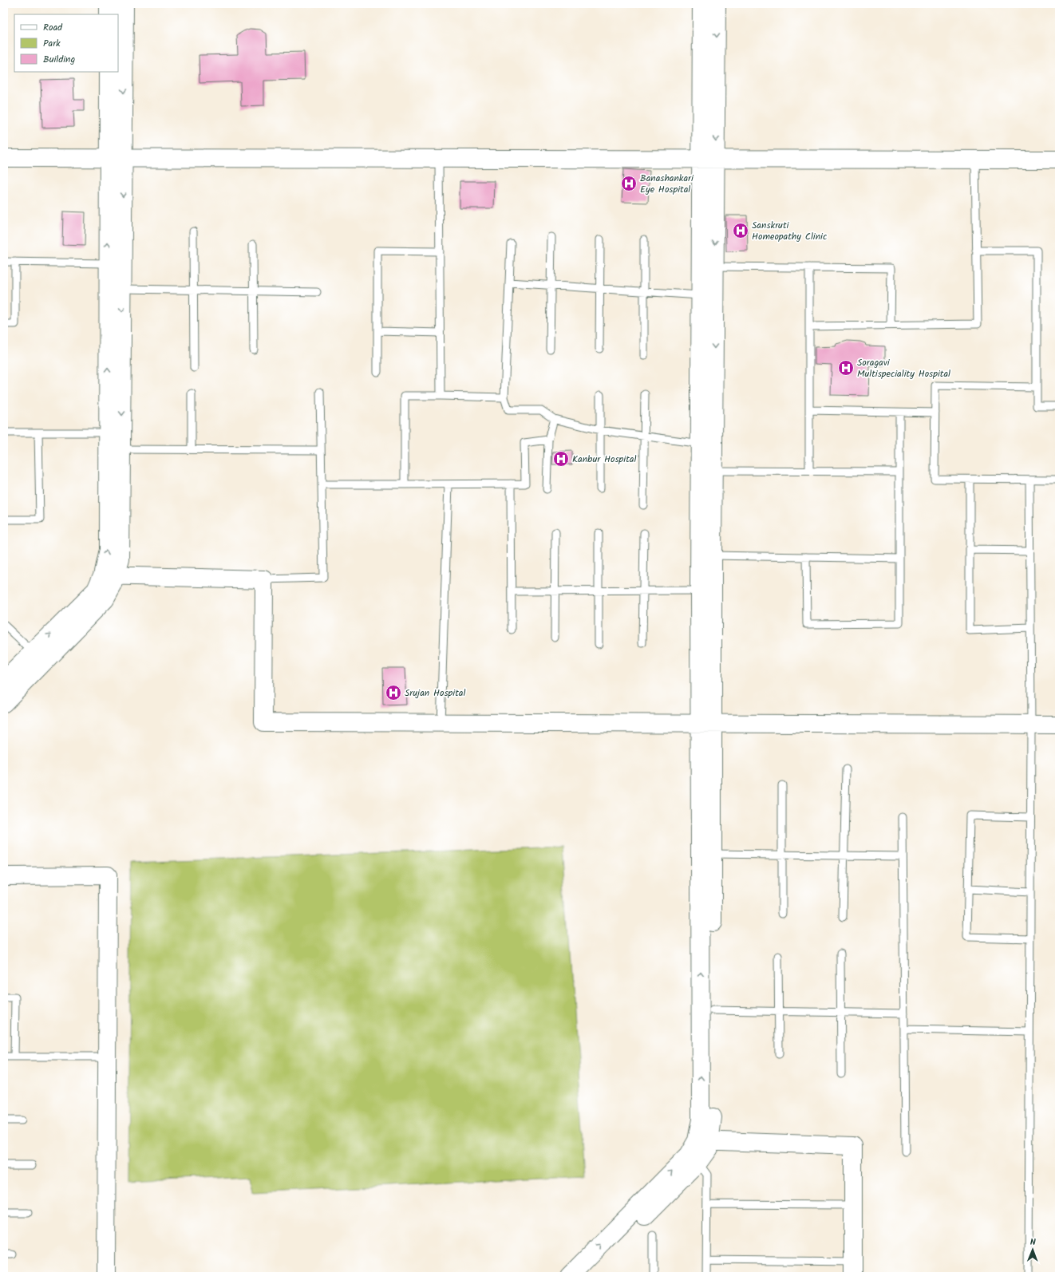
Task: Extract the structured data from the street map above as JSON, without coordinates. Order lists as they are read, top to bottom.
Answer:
{
  "places": {
    "hospital": [
      "Banashankari Eye Hospital",
      "Sanskruti Homeopathy Clinic",
      "Soragavi Multispeciality Hospital",
      "Kanbur Hospital",
      "Srujan Hospital"
    ]
  },
  "legend": ["Road", "Park", "Building"],
  "north": "top"
}
